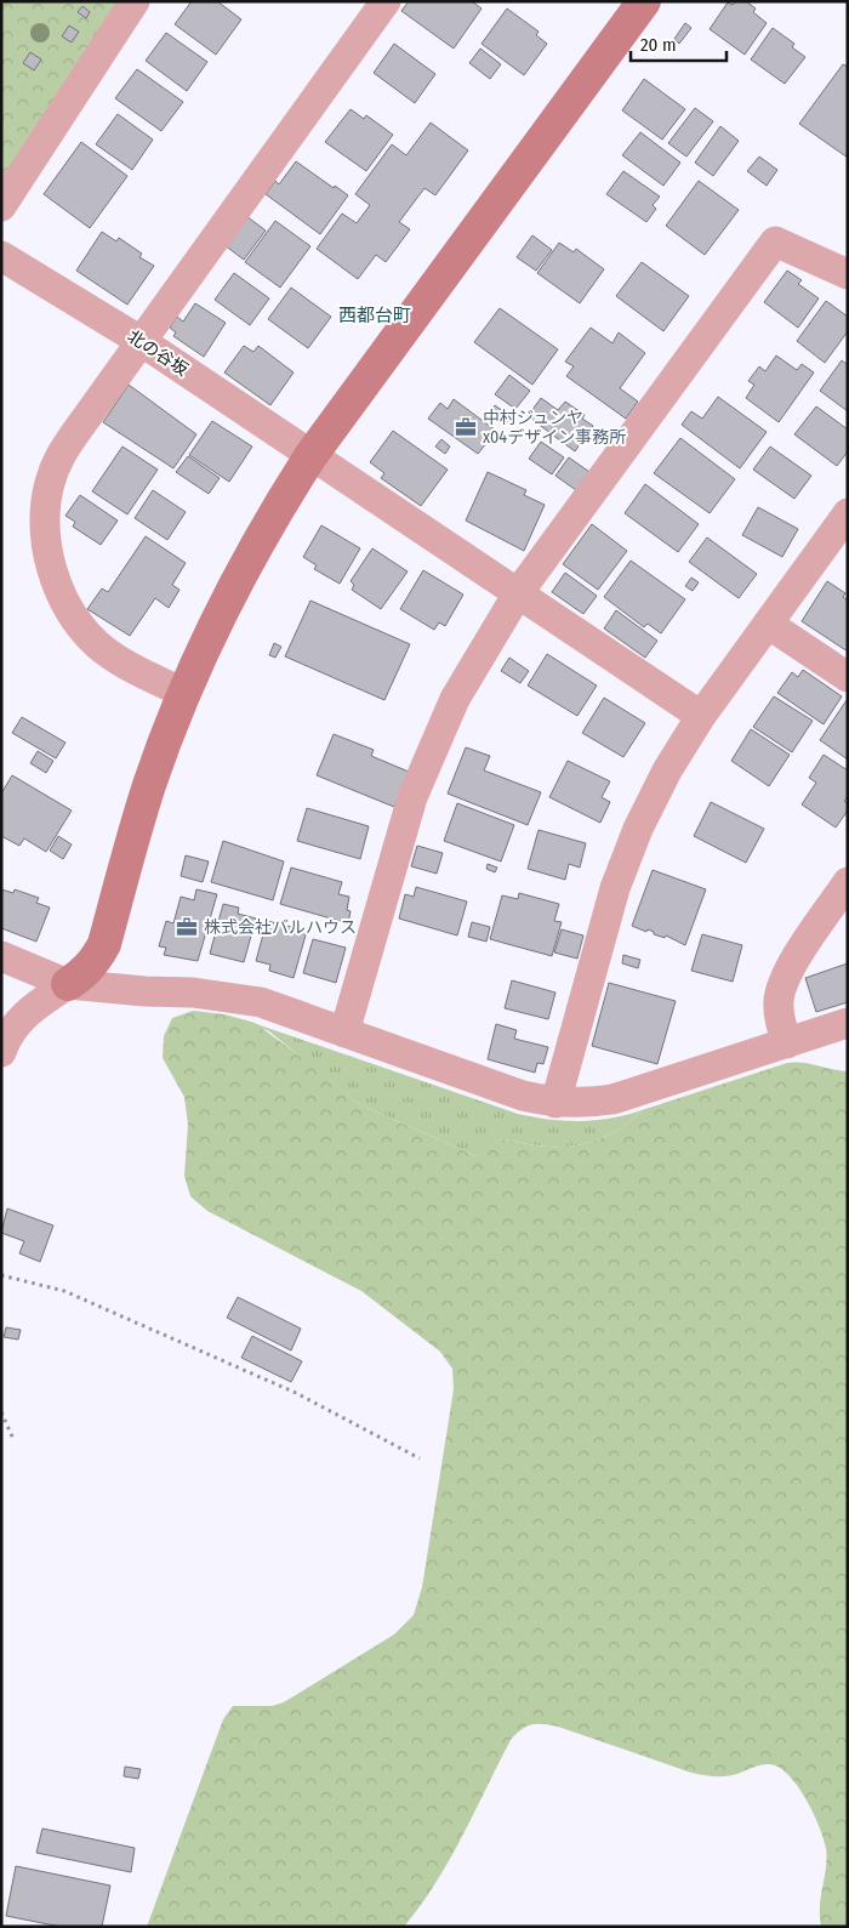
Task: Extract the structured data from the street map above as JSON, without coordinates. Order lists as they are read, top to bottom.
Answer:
{
  "streets": {
    "street": ["北の谷坂"]
  },
  "districts": ["西都台町"],
  "places": {
    "office": ["中村ジュンヤ x04デザイン事務所", "株式会社バルハウス"]
  },
  "scale_bar": "20 m"
}
